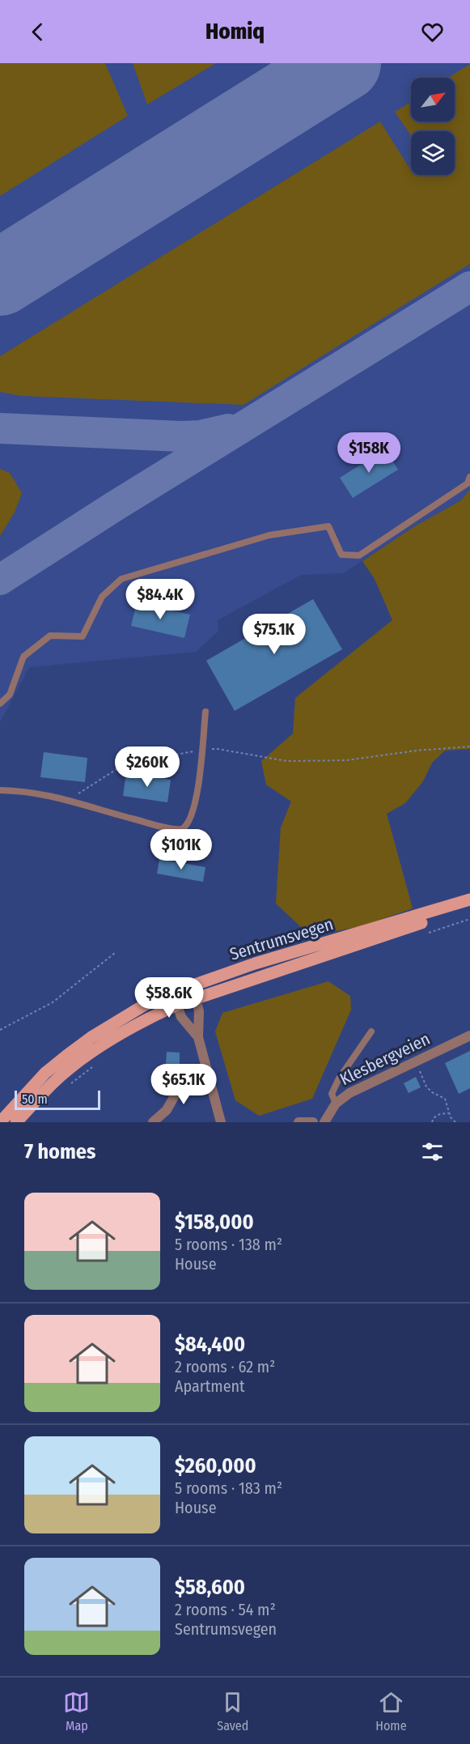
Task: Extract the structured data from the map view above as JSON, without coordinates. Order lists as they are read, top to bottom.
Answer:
{
  "streets": {
    "main road": ["Sentrumsvegen"],
    "street": ["Klesbergveien"]
  },
  "scale_bar": "50 m",
  "north": "top right",
  "page": {
    "header": "Homiq",
    "price": [
      "$158K",
      "$84.4K",
      "$75.1K",
      "$260K",
      "$101K",
      "$58.6K",
      "$65.1K"
    ],
    "scale": "50 m",
    "heading": "7 homes",
    "list": [
      {
        "name": "$158,000",
        "note": "5 rooms · 138 m² · House"
      },
      {
        "name": "$84,400",
        "note": "2 rooms · 62 m² · Apartment"
      },
      {
        "name": "$260,000",
        "note": "5 rooms · 183 m² · House"
      },
      {
        "name": "$58,600",
        "note": "2 rooms · 54 m² · Sentrumsvegen"
      }
    ],
    "tabs": ["Map", "Saved", "Home"]
  }
}
